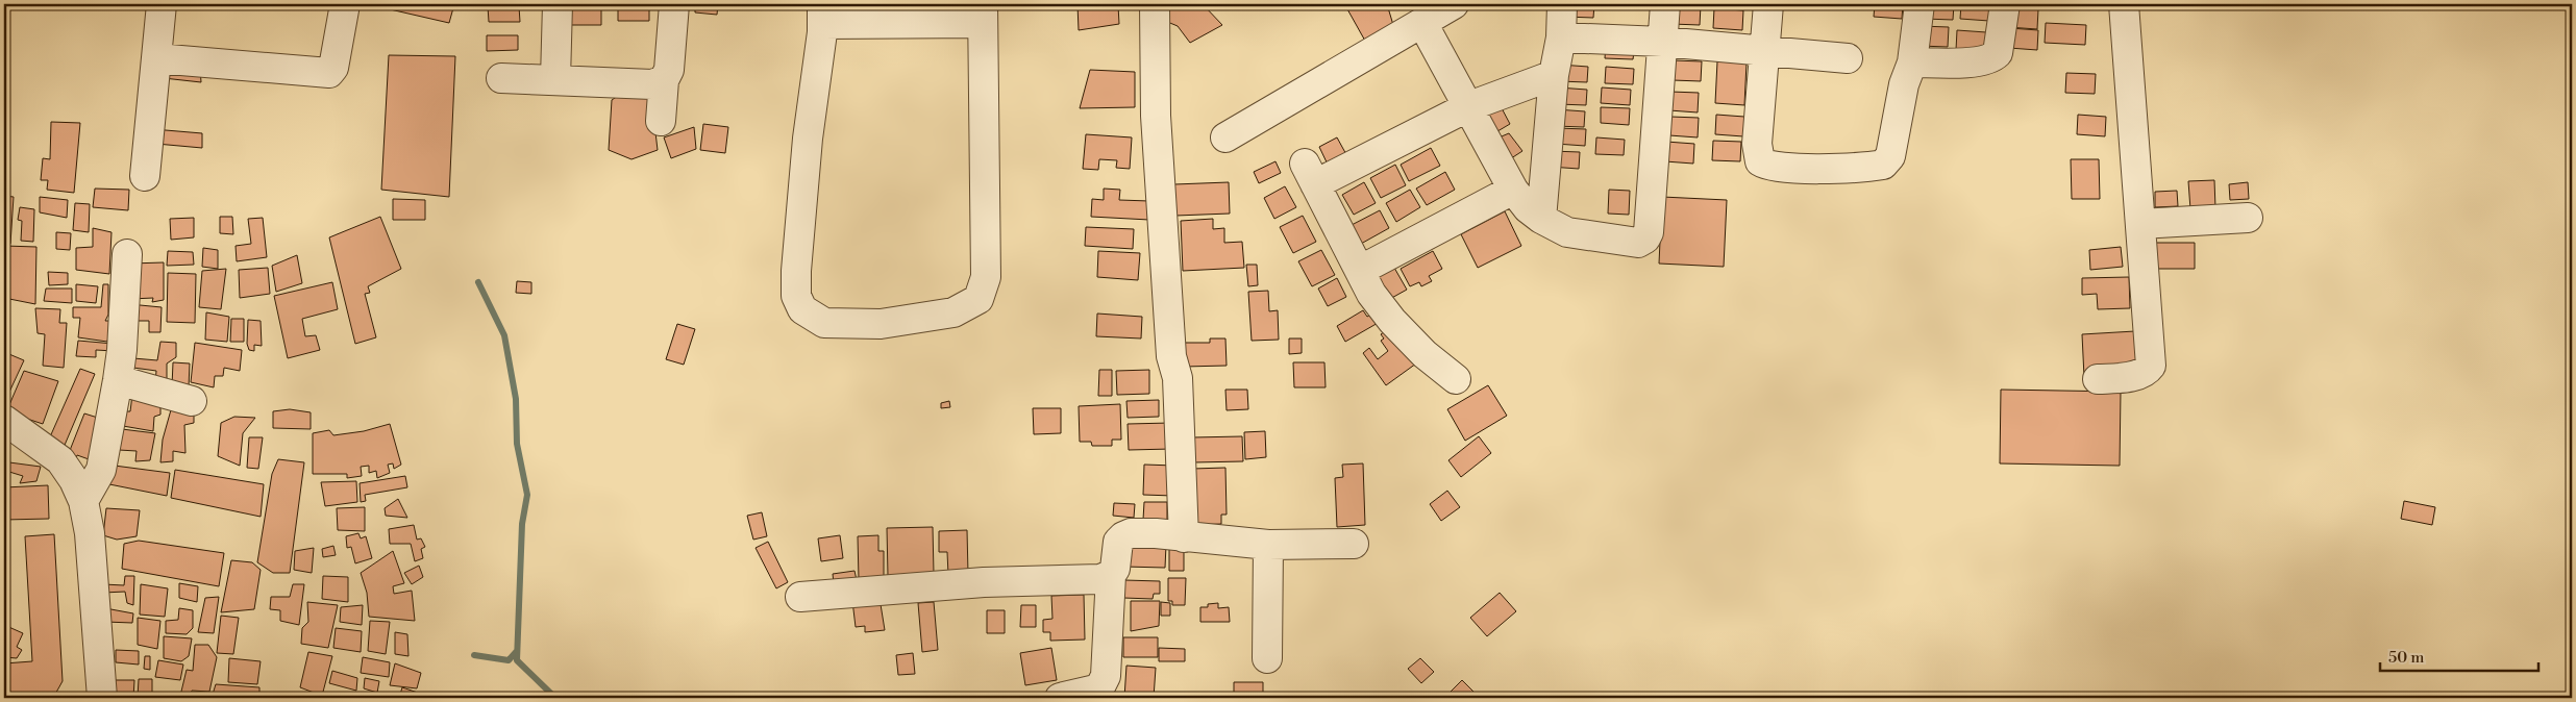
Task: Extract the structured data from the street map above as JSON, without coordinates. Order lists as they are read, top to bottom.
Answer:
{
  "scale_bar": "50 m"
}
